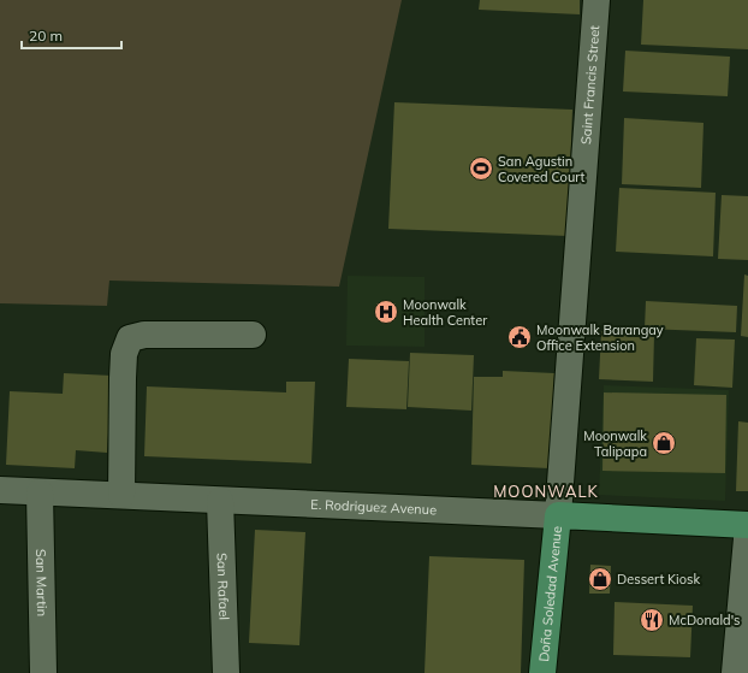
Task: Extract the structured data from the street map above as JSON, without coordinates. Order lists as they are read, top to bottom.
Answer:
{
  "streets": {
    "main road": ["E. Rodriguez Avenue", "Doña Soledad Avenue"],
    "street": ["Saint Francis Street", "San Martin", "San Rafael"]
  },
  "crossings": [
    ["Saint Francis Street", "E. Rodriguez Avenue"],
    ["Saint Francis Street", "Doña Soledad Avenue"],
    ["E. Rodriguez Avenue", "San Martin"],
    ["E. Rodriguez Avenue", "San Rafael"],
    ["E. Rodriguez Avenue", "Doña Soledad Avenue"]
  ],
  "districts": ["MOONWALK"],
  "places": {
    "sports": ["San Agustin Covered Court"],
    "hospital": ["Moonwalk Health Center"],
    "public building": ["Moonwalk Barangay Office Extension"],
    "shop": ["Moonwalk Talipapa", "Dessert Kiosk"],
    "restaurant": ["McDonald's"]
  },
  "scale_bar": "20 m"
}
